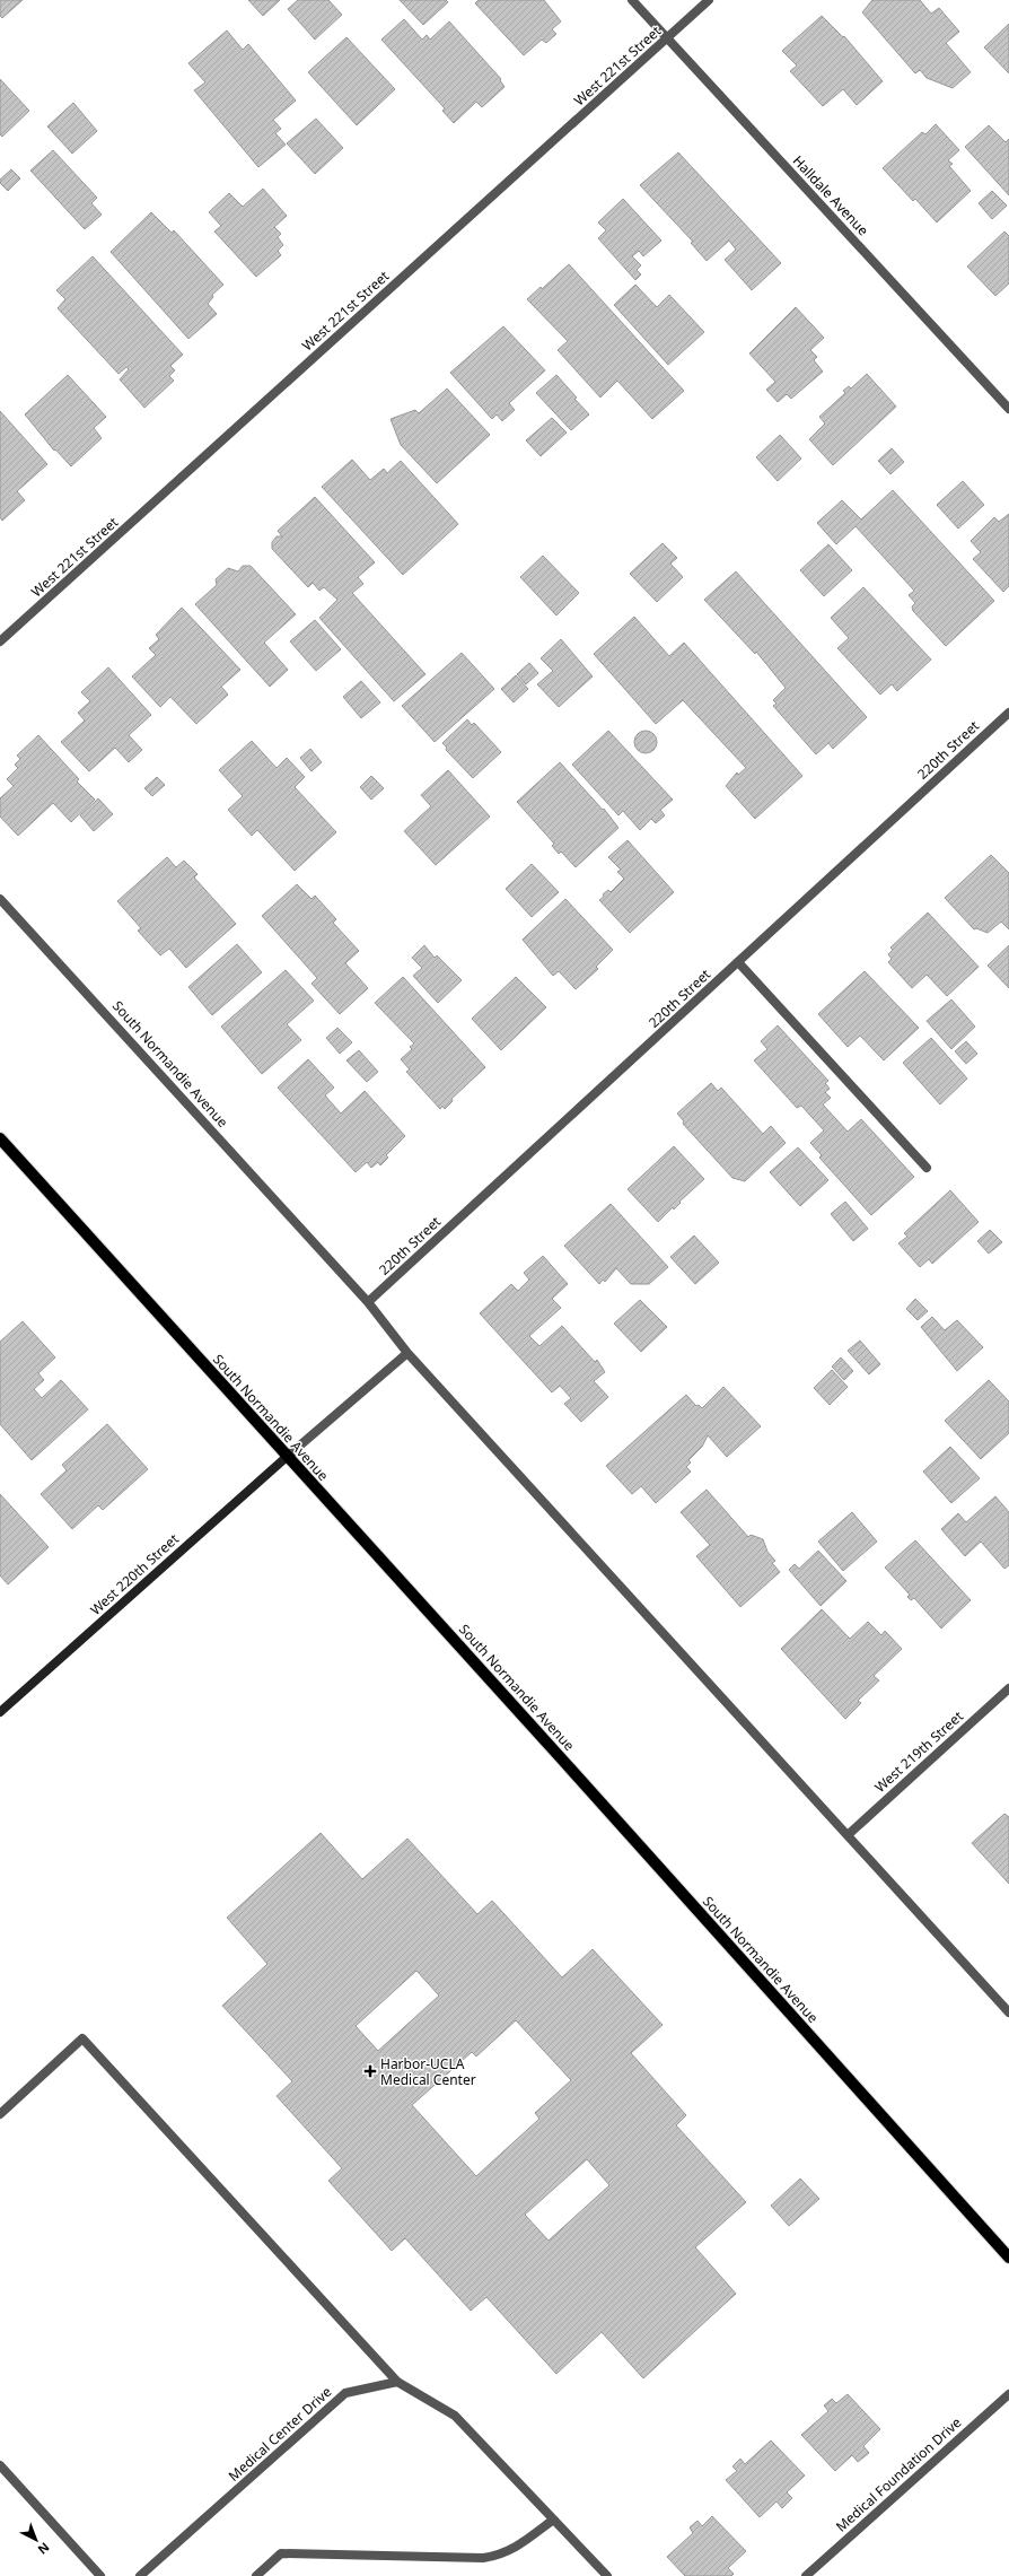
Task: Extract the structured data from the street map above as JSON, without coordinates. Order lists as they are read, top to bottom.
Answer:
{
  "streets": {
    "main road": ["South Normandie Avenue"],
    "street": [
      "West 221st Street",
      "Halldale Avenue",
      "220th Street",
      "West 220th Street",
      "West 219th Street",
      "Medical Center Drive",
      "Medical Foundation Drive"
    ]
  },
  "crossings": [
    ["West 221st Street", "Halldale Avenue"],
    ["220th Street", "South Normandie Avenue"],
    ["South Normandie Avenue", "West 220th Street"],
    ["South Normandie Avenue", "West 219th Street"]
  ],
  "places": {
    "health": ["Harbor-UCLA Medical Center"]
  },
  "north": "bottom right"
}
